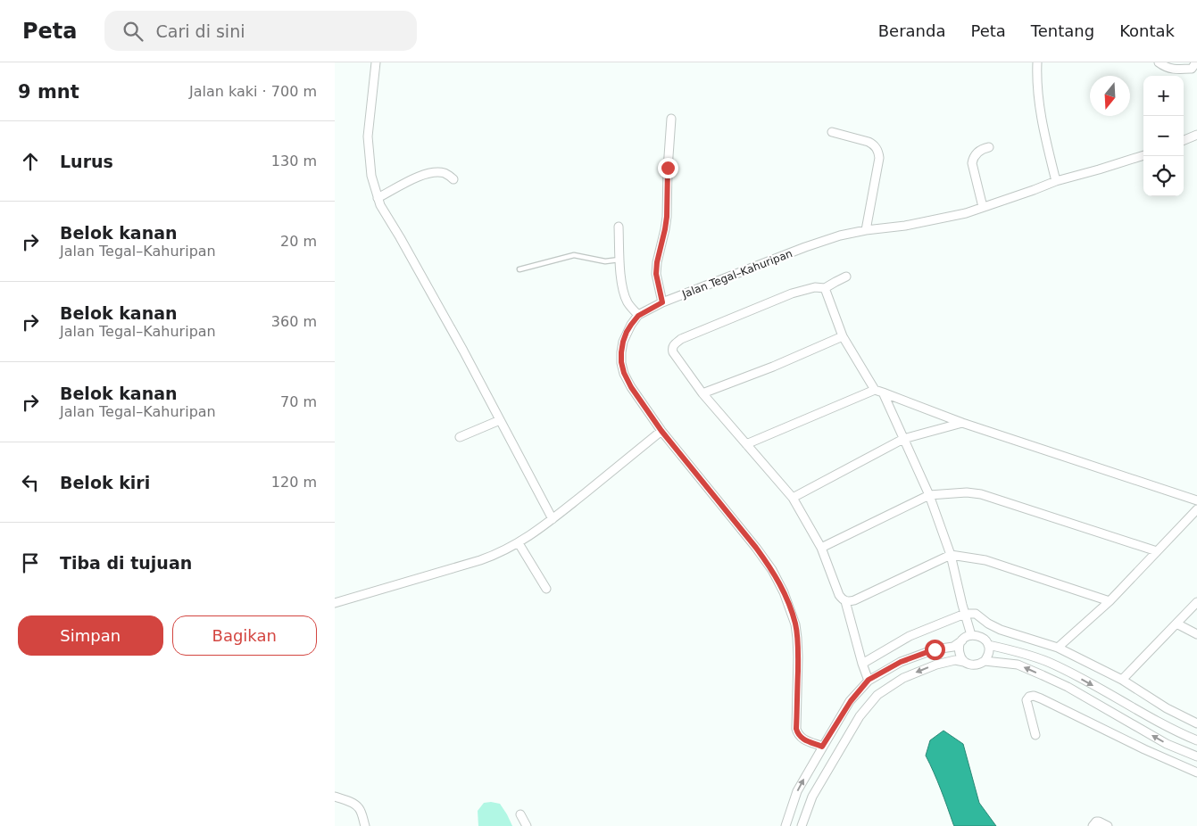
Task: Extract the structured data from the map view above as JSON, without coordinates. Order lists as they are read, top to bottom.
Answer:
{
  "streets": {
    "street": ["Jalan Tegal–Kahuripan"]
  },
  "north": "bottom",
  "page": {
    "header": "Peta",
    "search": "Cari di sini",
    "nav": [
      "Beranda",
      "Peta",
      "Tentang",
      "Kontak"
    ],
    "heading": ["9 mnt", "Jalan kaki · 700 m"],
    "map_buttons": ["+", "−"],
    "list": [
      ["Lurus", "130 m"],
      ["Belok kanan", "Jalan Tegal–Kahuripan", "20 m"],
      ["Belok kanan", "Jalan Tegal–Kahuripan", "360 m"],
      ["Belok kanan", "Jalan Tegal–Kahuripan", "70 m"],
      ["Belok kiri", "120 m"],
      "Tiba di tujuan"
    ],
    "buttons": ["Simpan", "Bagikan"]
  }
}
